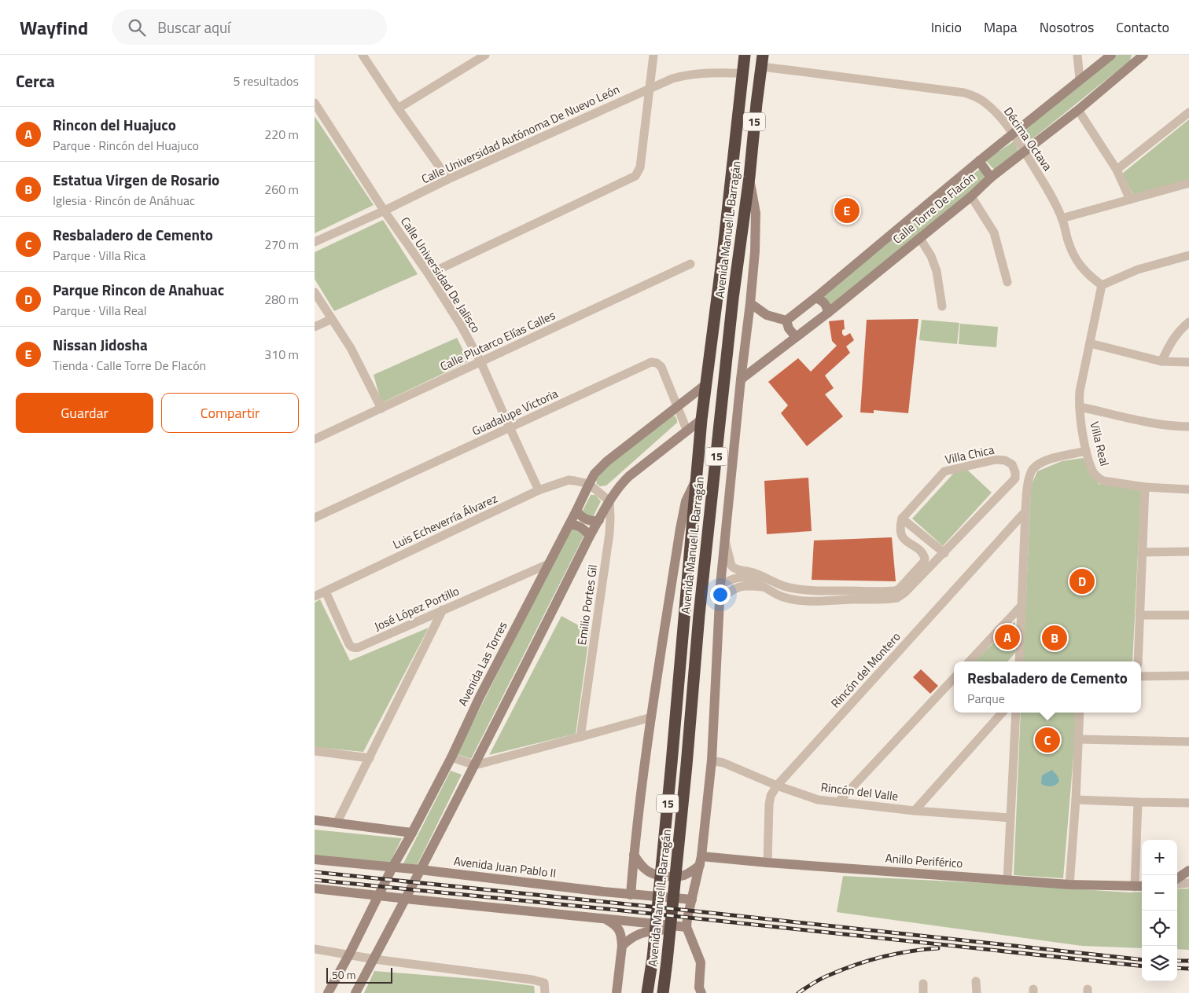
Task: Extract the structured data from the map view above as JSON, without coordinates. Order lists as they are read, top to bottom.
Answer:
{
  "streets": {
    "highway": ["15", "Avenida Manuel L. Barragán"],
    "street": [
      "Calle Universidad Autónoma De Nuevo León",
      "Décima Octava",
      "Calle Torre De Flacón",
      "Calle Universidad De Jalisco",
      "Calle Plutarco Elías Calles",
      "Guadalupe Victoria",
      "Villa Real",
      "Villa Chica",
      "Luis Echeverría Álvarez",
      "Emilio Portes Gil",
      "José López Portillo",
      "Avenida Las Torres",
      "Rincón del Montero",
      "Rincón del Valle",
      "Anillo Periférico",
      "Avenida Juan Pablo II"
    ]
  },
  "crossings": [
    ["Calle Universidad Autónoma De Nuevo León", "Avenida Manuel L. Barragán"],
    ["Calle Universidad Autónoma De Nuevo León", "Calle Universidad De Jalisco"],
    ["Décima Octava", "Calle Torre De Flacón"],
    ["Décima Octava", "Avenida Manuel L. Barragán"],
    ["Décima Octava", "Villa Real"],
    ["Avenida Manuel L. Barragán", "Avenida Las Torres"],
    ["Calle Universidad De Jalisco", "Calle Plutarco Elías Calles"],
    ["Calle Universidad De Jalisco", "Guadalupe Victoria"],
    ["Calle Universidad De Jalisco", "Luis Echeverría Álvarez"],
    ["Guadalupe Victoria", "Avenida Las Torres"],
    ["Luis Echeverría Álvarez", "José López Portillo"],
    ["Luis Echeverría Álvarez", "Avenida Las Torres"],
    ["José López Portillo", "Avenida Las Torres"],
    ["Avenida Las Torres", "Avenida Juan Pablo II"],
    ["Rincón del Montero", "Rincón del Valle"],
    ["Rincón del Montero", "Anillo Periférico"]
  ],
  "scale_bar": "50 m",
  "page": {
    "header": "Wayfind",
    "search": "Buscar aquí",
    "nav": [
      "Inicio",
      "Mapa",
      "Nosotros",
      "Contacto"
    ],
    "heading": ["Cerca", "5 resultados"],
    "list": [
      {
        "mark": "A",
        "name": "Rincon del Huajuco",
        "note": "Parque · Rincón del Huajuco",
        "value": "220 m"
      },
      {
        "mark": "B",
        "name": "Estatua Virgen de Rosario",
        "note": "Iglesia · Rincón de Anáhuac",
        "value": "260 m"
      },
      {
        "mark": "C",
        "name": "Resbaladero de Cemento",
        "note": "Parque · Villa Rica",
        "value": "270 m"
      },
      {
        "mark": "D",
        "name": "Parque Rincon de Anahuac",
        "note": "Parque · Villa Real",
        "value": "280 m"
      },
      {
        "mark": "E",
        "name": "Nissan Jidosha",
        "note": "Tienda · Calle Torre De Flacón",
        "value": "310 m"
      }
    ],
    "pins": [
      "E",
      "D",
      "A",
      "B",
      "C"
    ],
    "buttons": ["Guardar", "Compartir"],
    "popup": ["Resbaladero de Cemento", "Parque"],
    "map_buttons": ["+", "−"],
    "scale": "50 m"
  }
}
